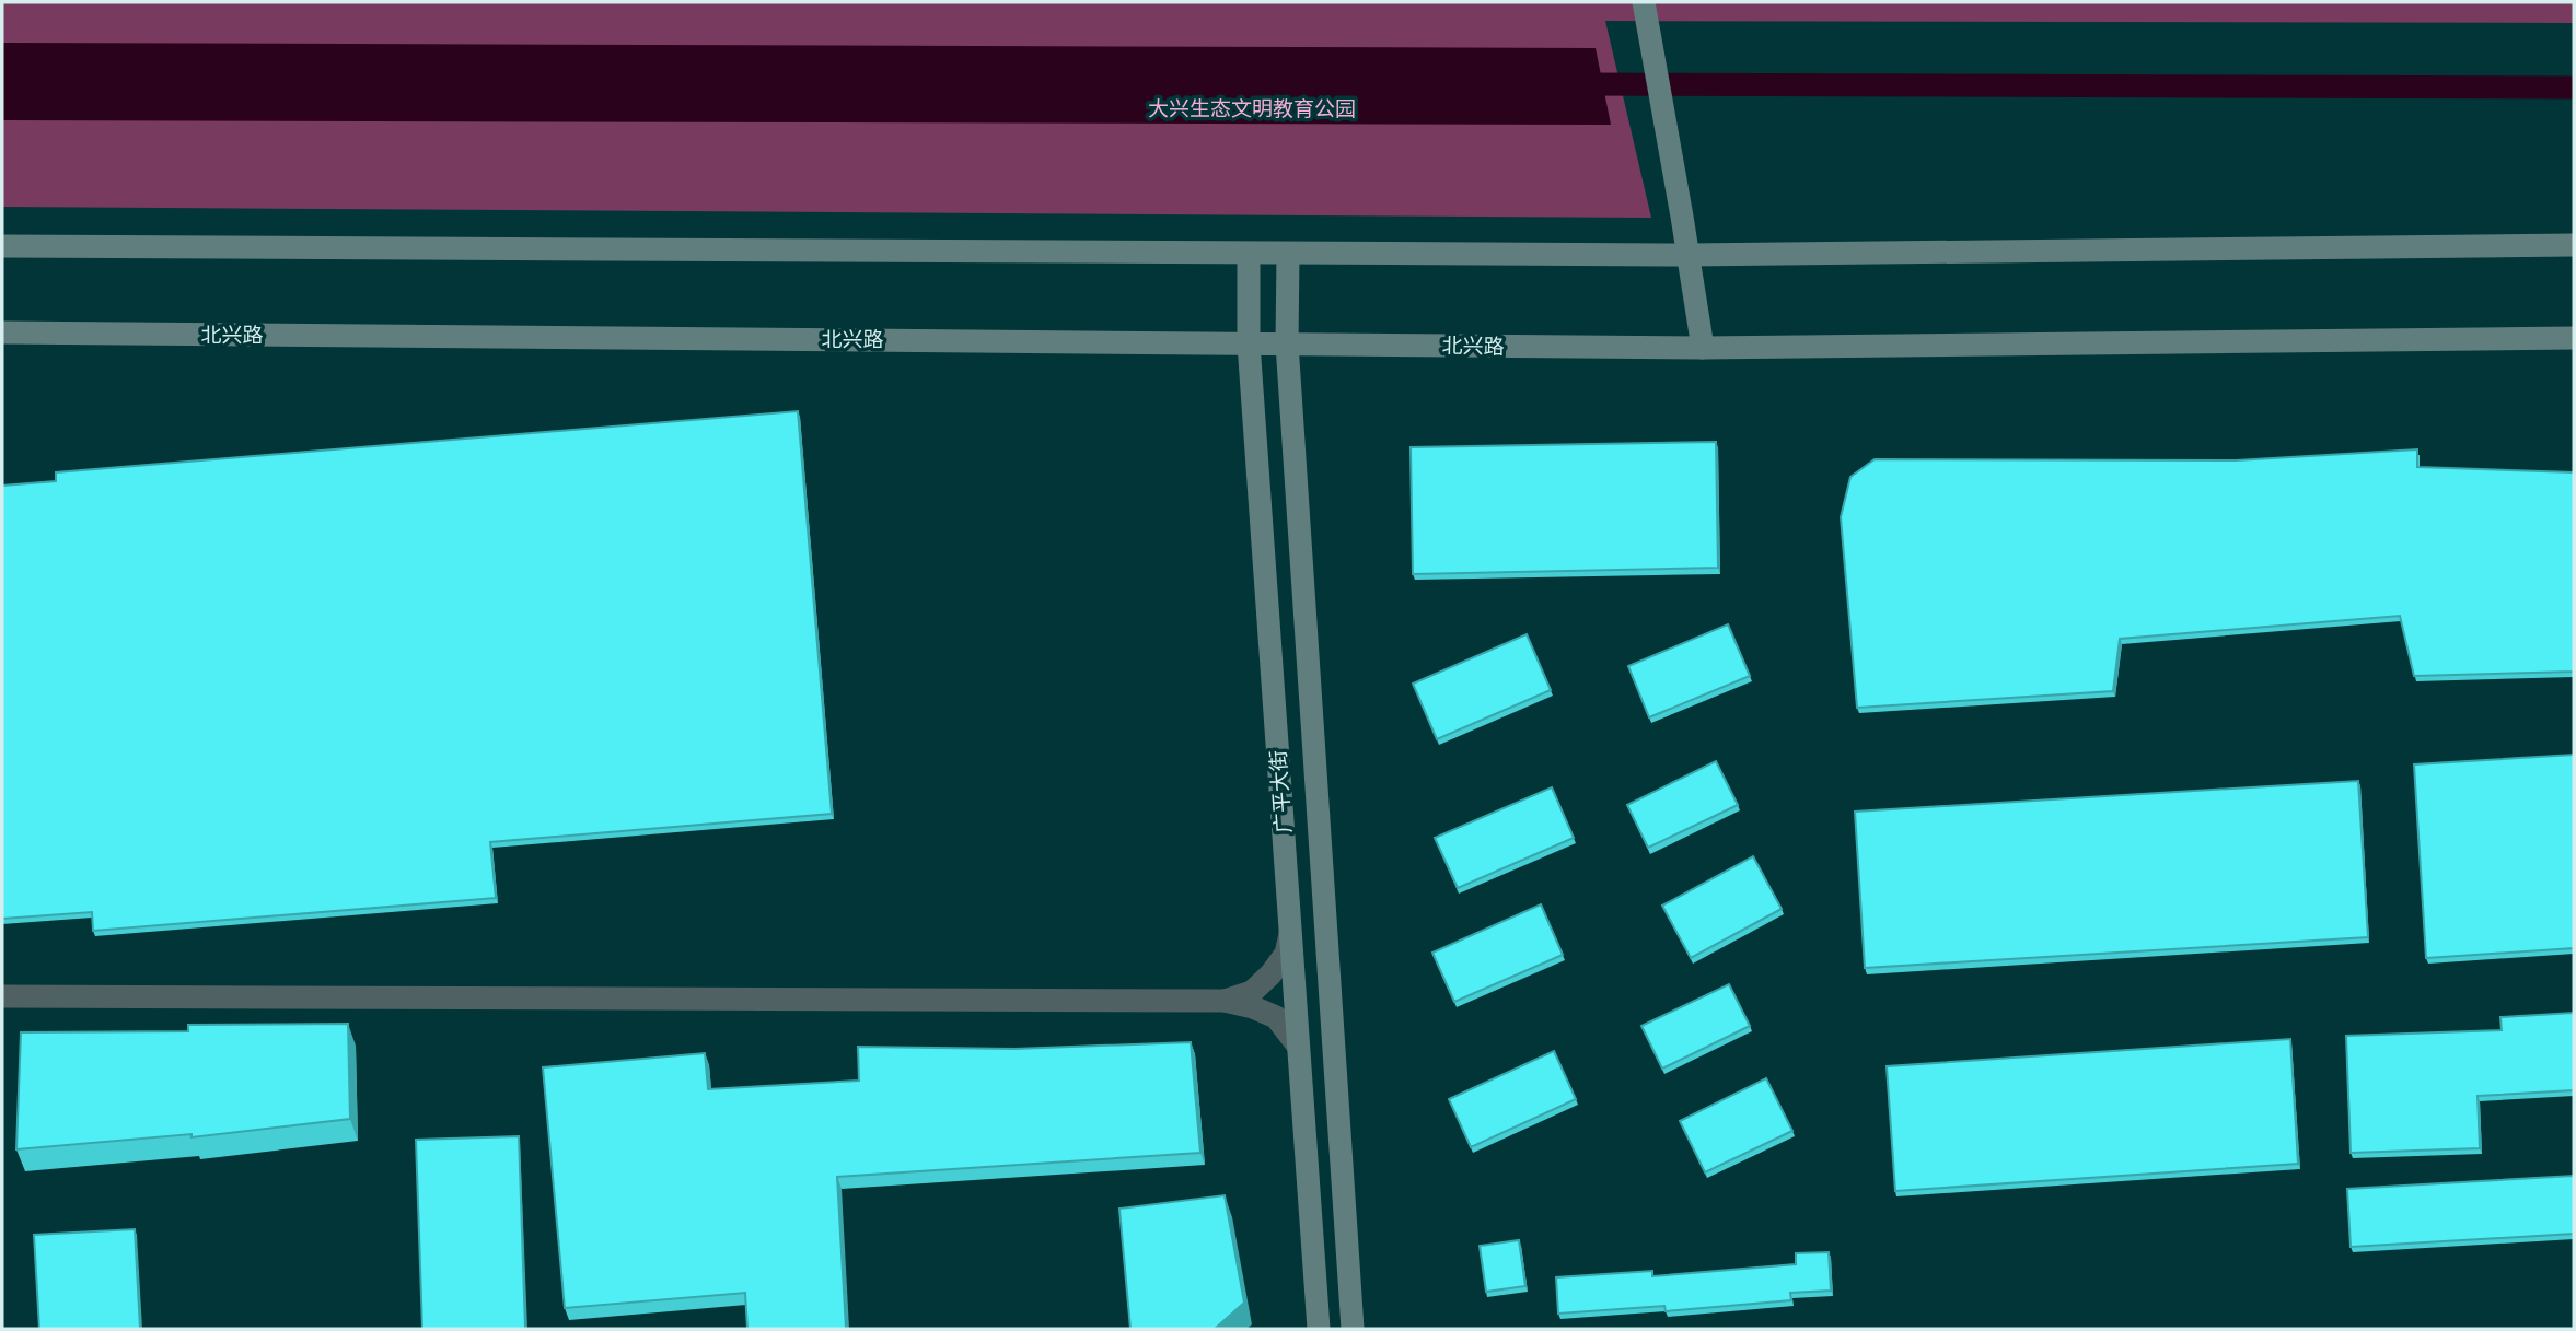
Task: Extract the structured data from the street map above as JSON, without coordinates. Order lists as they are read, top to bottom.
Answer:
{
  "streets": {
    "main road": ["北兴路", "广平大街"]
  },
  "crossings": [
    ["北兴路", "广平大街"]
  ],
  "parks": ["大兴生态文明教育公园"]
}
